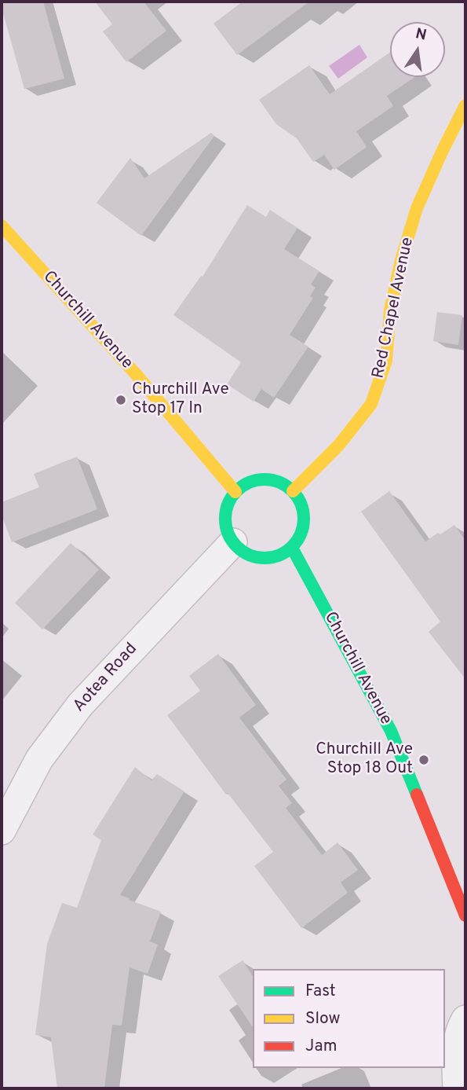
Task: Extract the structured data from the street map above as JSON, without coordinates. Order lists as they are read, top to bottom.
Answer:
{
  "streets": {
    "street": ["Red Chapel Avenue", "Churchill Avenue", "Aotea Road"]
  },
  "crossings": [
    ["Red Chapel Avenue", "Churchill Avenue"],
    ["Red Chapel Avenue", "Aotea Road"],
    ["Churchill Avenue", "Aotea Road"]
  ],
  "places": ["Churchill Ave Stop 17 In", "Churchill Ave Stop 18 Out"],
  "legend": ["Fast", "Slow", "Jam"],
  "north": "top"
}
